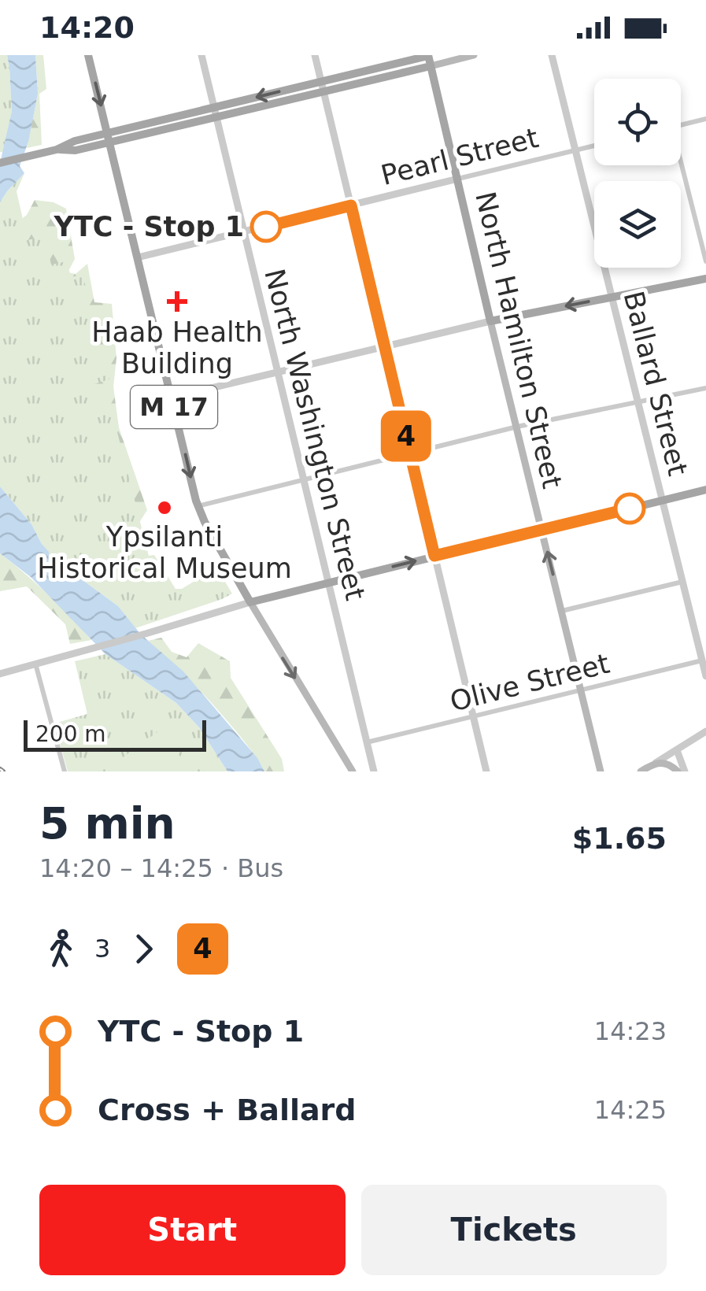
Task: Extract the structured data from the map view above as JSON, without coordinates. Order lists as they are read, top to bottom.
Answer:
{
  "streets": {
    "main road": ["North Hamilton Street", "M 17"],
    "street": [
      "Pearl Street",
      "Ballard Street",
      "North Washington Street",
      "Olive Street"
    ]
  },
  "crossings": [
    ["Pearl Street", "North Hamilton Street"],
    ["Pearl Street", "Ballard Street"],
    ["Pearl Street", "M 17"],
    ["Pearl Street", "North Washington Street"],
    ["North Hamilton Street", "Olive Street"],
    ["Ballard Street", "Olive Street"],
    ["North Washington Street", "Olive Street"]
  ],
  "places": {
    "other": ["YTC - Stop 1", "Ypsilanti Historical Museum"],
    "health": ["Haab Health Building"]
  },
  "lines": ["bus line 4"],
  "scale_bar": "200 m",
  "page": {
    "status": "14:20",
    "on_map": "4",
    "scale": "200 m",
    "heading": ["5 min", "14:20 – 14:25 · Bus", "$1.65"],
    "legs": ["3", "4"],
    "list": [
      {
        "name": "YTC - Stop 1",
        "value": "14:23"
      },
      {
        "name": "Cross + Ballard",
        "value": "14:25"
      }
    ],
    "buttons": ["Start", "Tickets"]
  }
}
